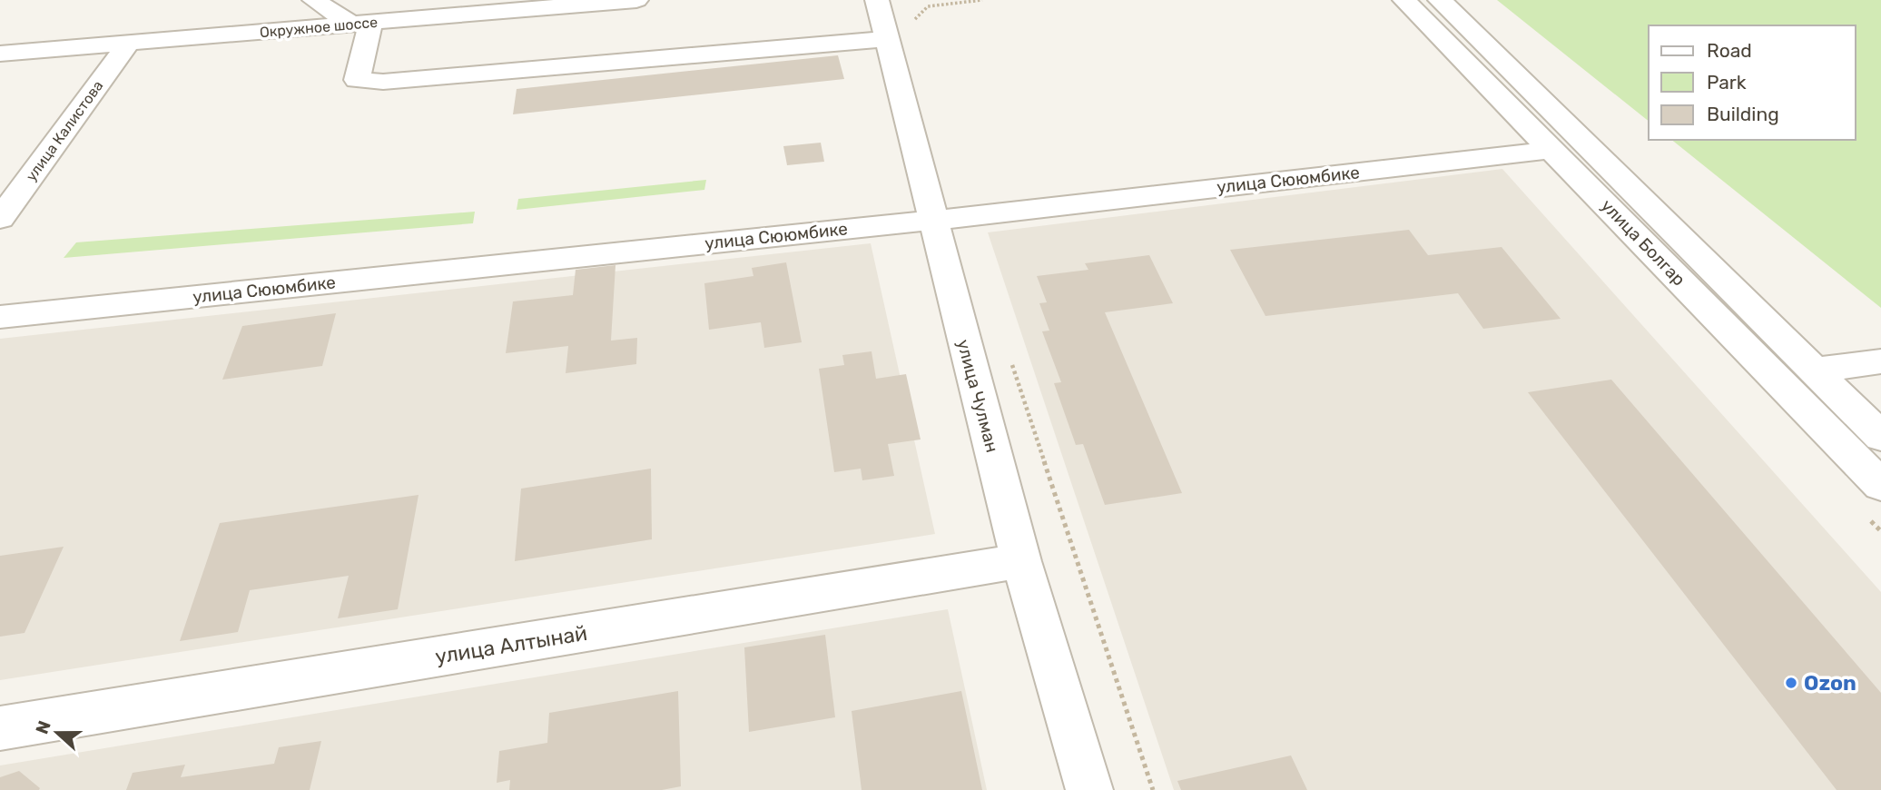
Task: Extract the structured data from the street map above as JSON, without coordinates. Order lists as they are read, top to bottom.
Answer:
{
  "streets": {
    "street": [
      "Окружное шоссе",
      "улица Калистова",
      "улица Сююмбике",
      "улица Болгар",
      "улица Чулман",
      "улица Алтынай"
    ]
  },
  "crossings": [
    ["Окружное шоссе", "улица Калистова"],
    ["улица Сююмбике", "улица Болгар"],
    ["улица Сююмбике", "улица Чулман"],
    ["улица Чулман", "улица Алтынай"]
  ],
  "places": ["Ozon"],
  "legend": ["Road", "Park", "Building"],
  "north": "left"
}
